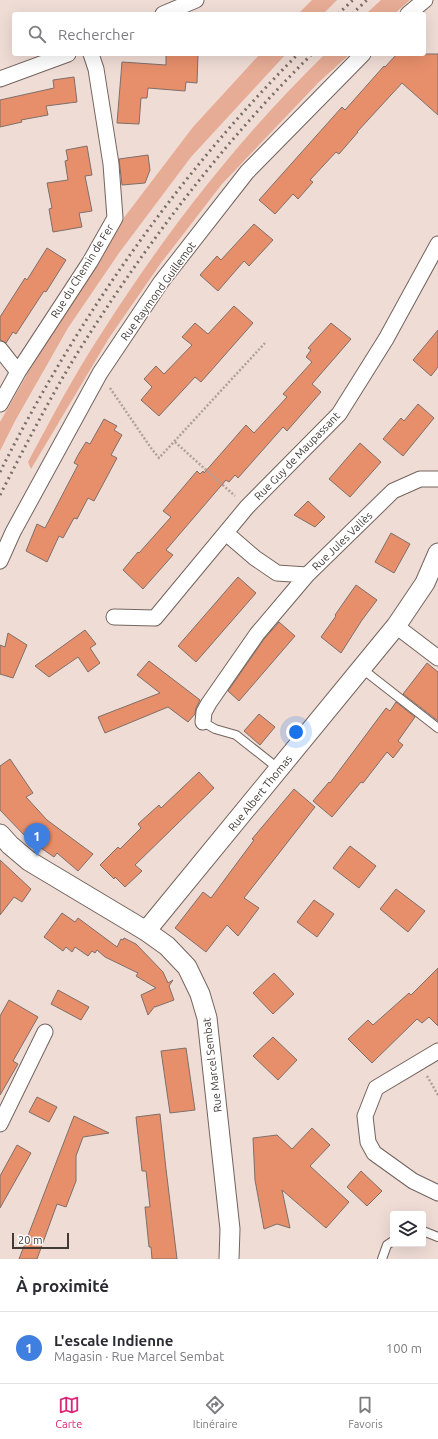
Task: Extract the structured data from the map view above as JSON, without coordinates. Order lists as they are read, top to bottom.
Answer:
{
  "streets": {
    "street": [
      "Rue du Chemin de Fer",
      "Rue Raymond Guillemot",
      "Rue Guy de Maupassant",
      "Rue Jules Vallès",
      "Rue Albert Thomas",
      "Rue Marcel Sembat"
    ]
  },
  "crossings": [
    ["Rue Guy de Maupassant", "Rue Jules Vallès"],
    ["Rue Albert Thomas", "Rue Marcel Sembat"]
  ],
  "scale_bar": "20 m",
  "page": {
    "search": "Rechercher",
    "pins": "1",
    "scale": "20 m",
    "heading": "À proximité",
    "list": [
      {
        "mark": "1",
        "name": "L'escale Indienne",
        "note": "Magasin · Rue Marcel Sembat",
        "value": "100 m"
      }
    ],
    "nav": ["Carte", "Itinéraire", "Favoris"]
  }
}
